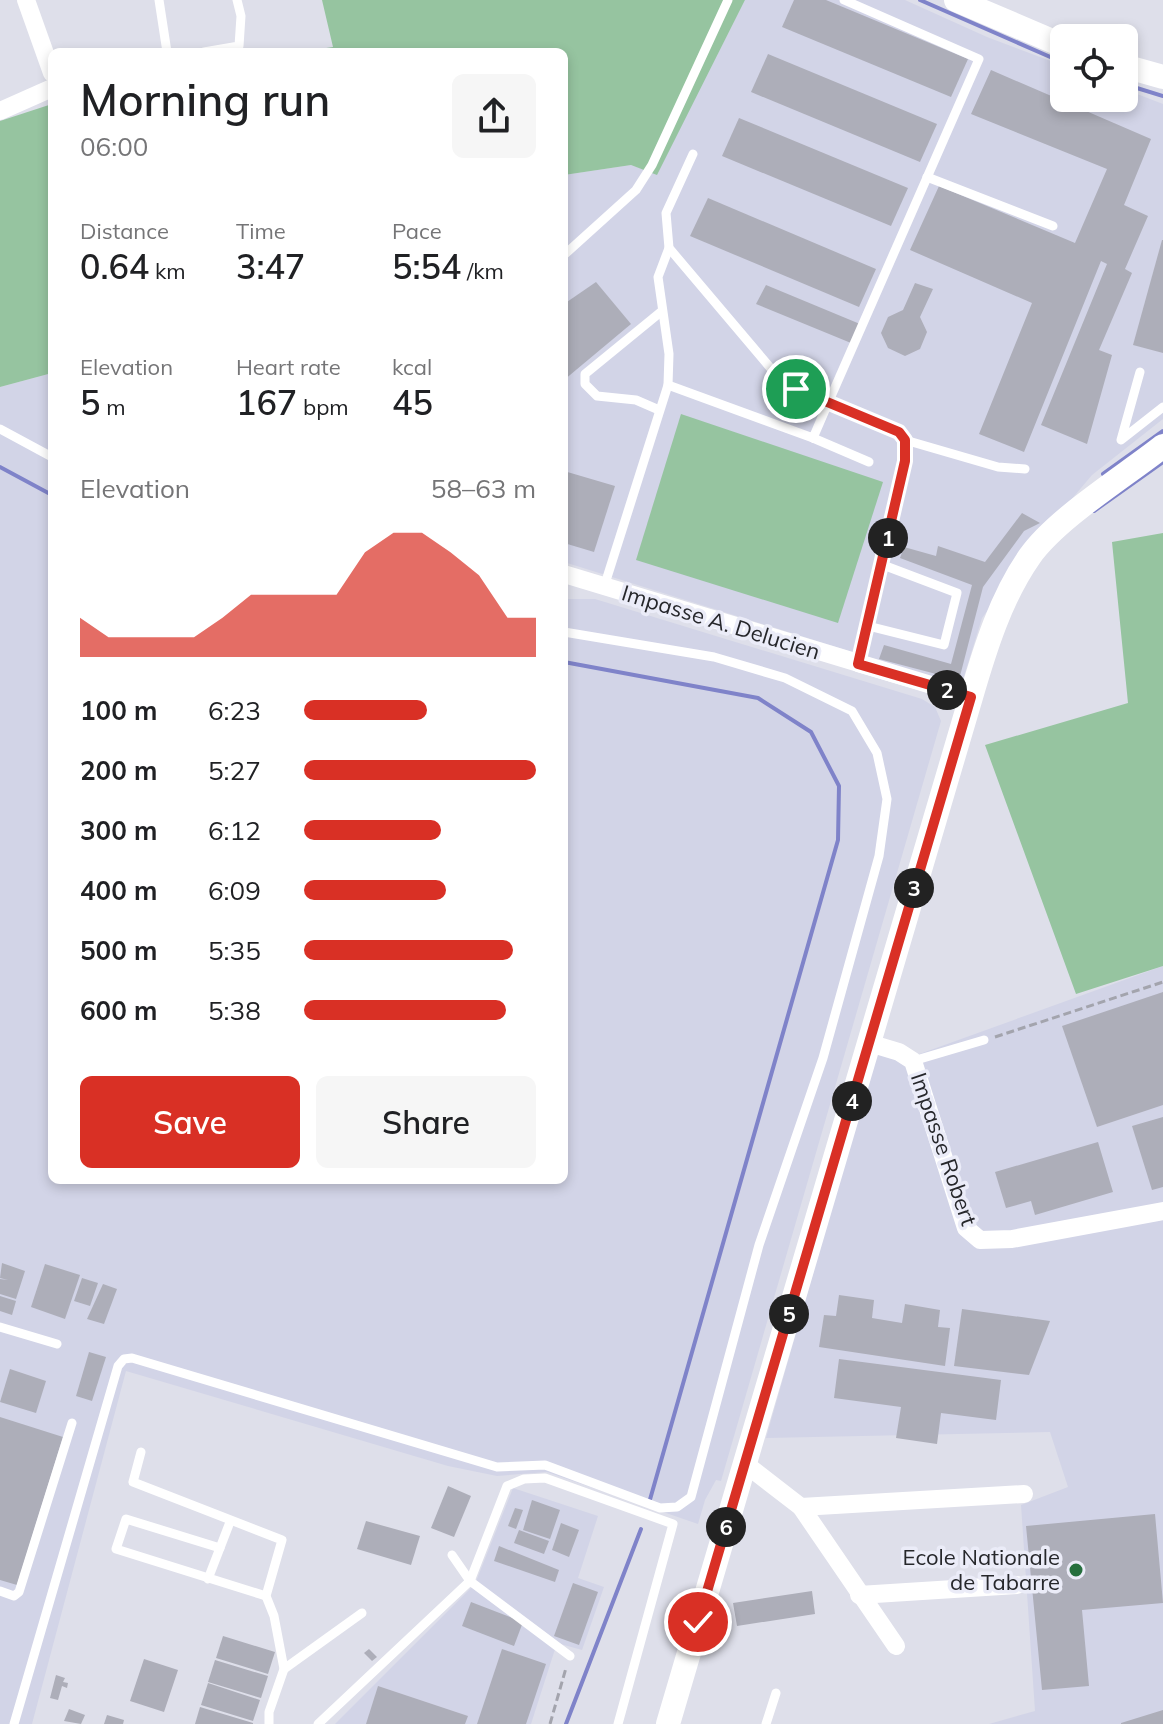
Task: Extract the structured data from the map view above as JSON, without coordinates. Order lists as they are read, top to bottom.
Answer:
{
  "streets": {
    "street": ["Impasse A. Delucien", "Impasse Robert"]
  },
  "places": ["Ecole Nationale de Tabarre"],
  "page": {
    "heading": ["Morning run", "06:00"],
    "stats": [
      ["Distance", "0.64 km"],
      ["Time", "3:47"],
      ["Pace", "5:54 /km"],
      ["Elevation", "5 m"],
      ["Heart rate", "167 bpm"],
      ["kcal", "45"]
    ],
    "chart": ["Elevation", "58–63 m"],
    "pins": [
      "1",
      "2",
      "3",
      "4",
      "5",
      "6"
    ],
    "list": [
      {
        "name": "100 m",
        "note": "6:23"
      },
      {
        "name": "200 m",
        "note": "5:27"
      },
      {
        "name": "300 m",
        "note": "6:12"
      },
      {
        "name": "400 m",
        "note": "6:09"
      },
      {
        "name": "500 m",
        "note": "5:35"
      },
      {
        "name": "600 m",
        "note": "5:38"
      }
    ],
    "buttons": ["Save", "Share"]
  }
}
